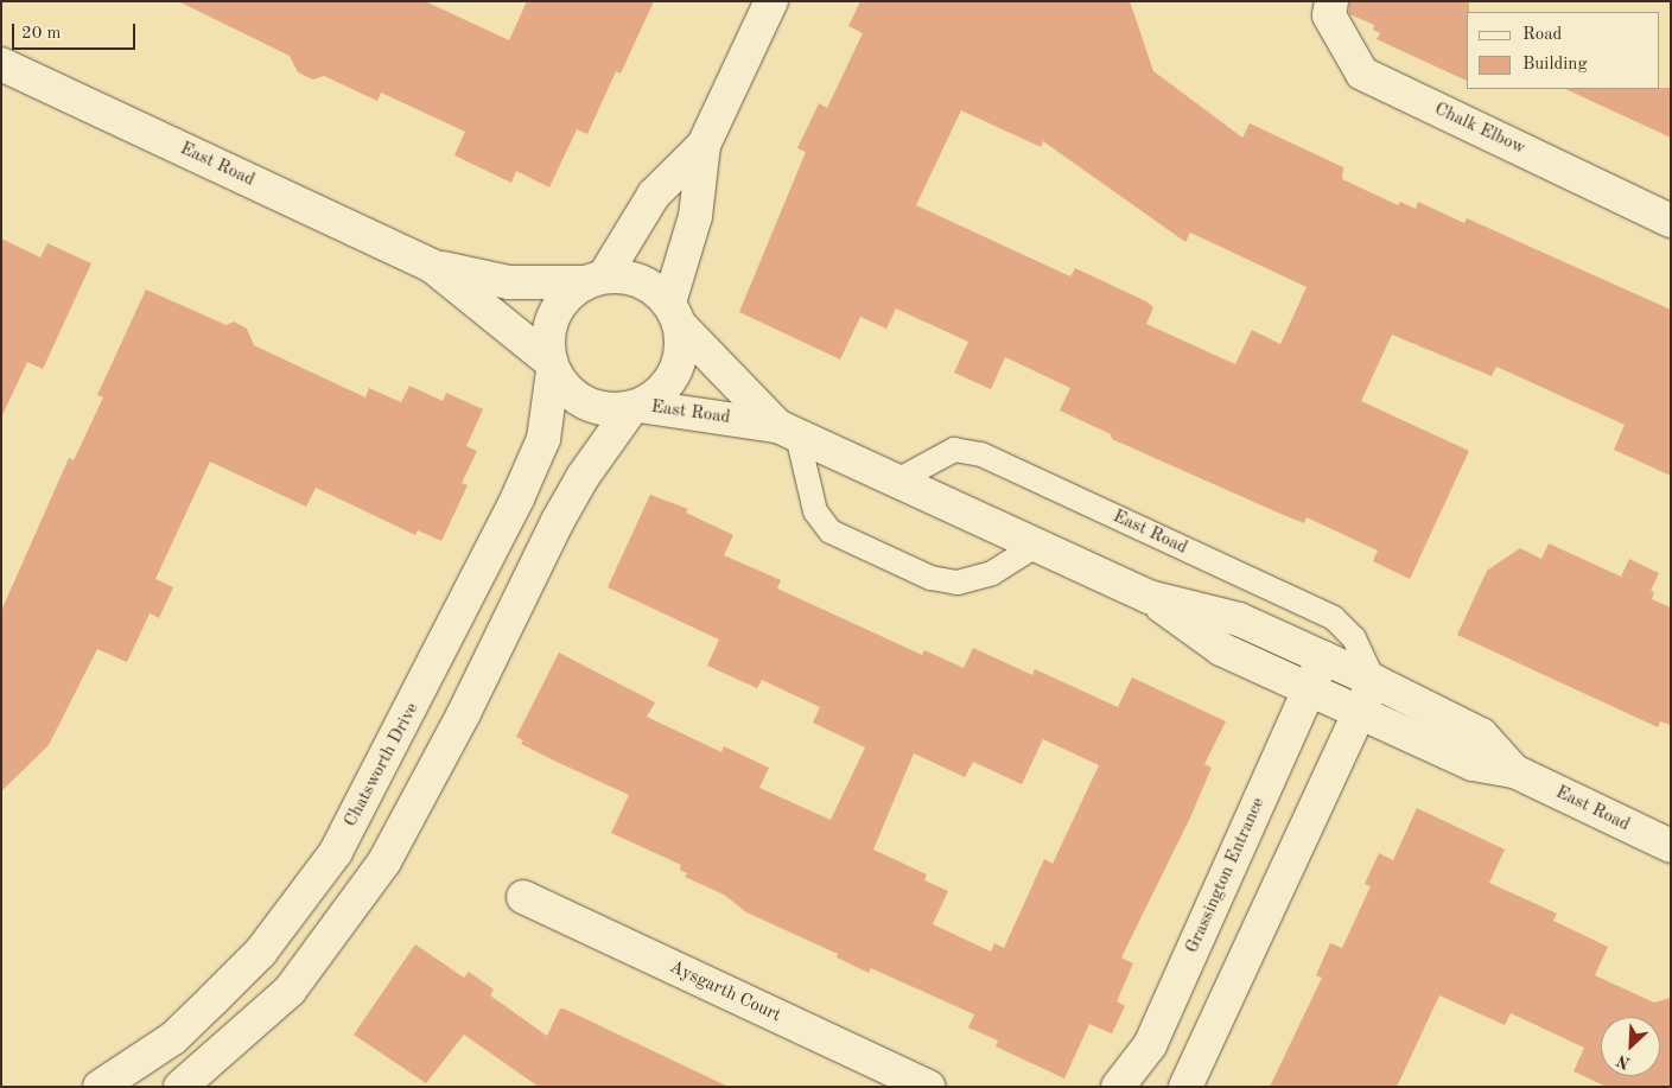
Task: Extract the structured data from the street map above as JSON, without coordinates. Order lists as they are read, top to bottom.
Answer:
{
  "streets": {
    "street": [
      "Chalk Elbow",
      "East Road",
      "Chatsworth Drive",
      "Grassington Entrance",
      "Aysgarth Court"
    ]
  },
  "crossings": [
    ["East Road", "Chatsworth Drive"],
    ["East Road", "Grassington Entrance"]
  ],
  "legend": ["Road", "Building"],
  "scale_bar": "20 m",
  "north": "bottom left"
}
